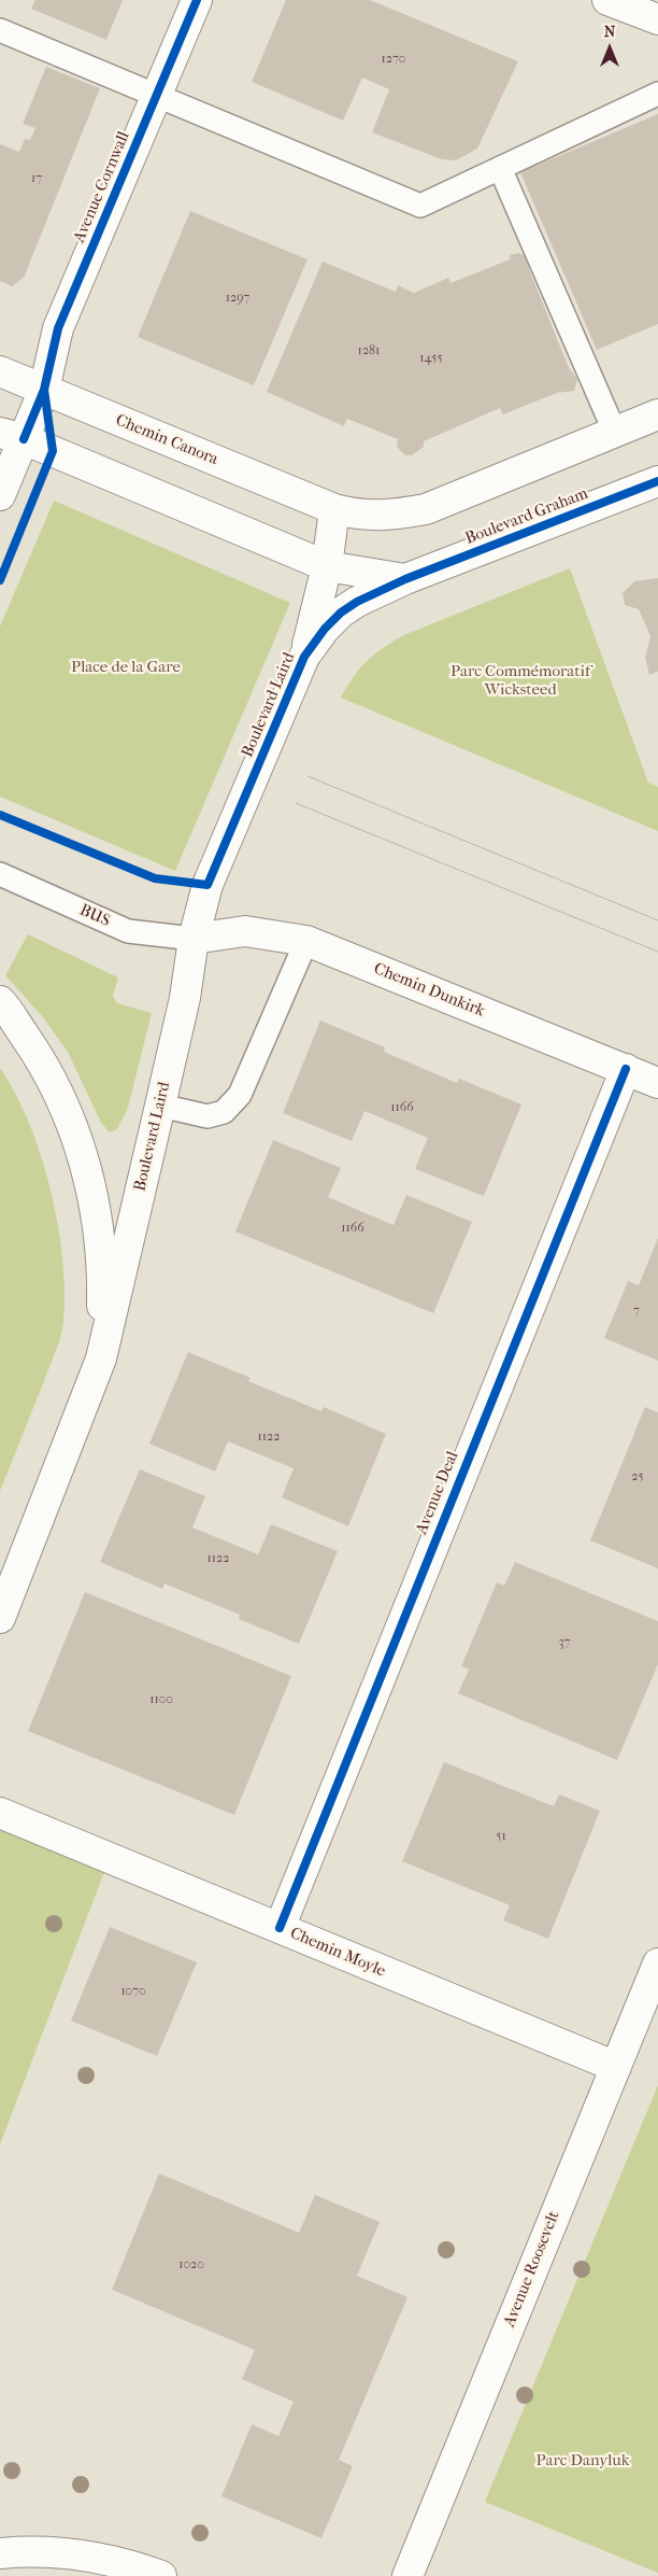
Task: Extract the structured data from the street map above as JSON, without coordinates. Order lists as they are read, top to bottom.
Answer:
{
  "streets": {
    "street": [
      "Avenue Cornwall",
      "Chemin Canora",
      "Boulevard Graham",
      "Boulevard Laird",
      "Chemin Dunkirk",
      "Avenue Deal",
      "Chemin Moyle",
      "Avenue Roosevelt"
    ],
    "lane": ["BUS"]
  },
  "crossings": [
    ["Avenue Cornwall", "Chemin Canora"],
    ["Chemin Canora", "Boulevard Laird"],
    ["Boulevard Graham", "Boulevard Laird"],
    ["Boulevard Laird", "BUS"],
    ["Boulevard Laird", "Chemin Dunkirk"],
    ["BUS", "Chemin Dunkirk"],
    ["Chemin Dunkirk", "Avenue Deal"],
    ["Avenue Deal", "Chemin Moyle"],
    ["Chemin Moyle", "Avenue Roosevelt"]
  ],
  "parks": ["Place de la Gare", "Parc Commémoratif Wicksteed", "Parc Danyluk"],
  "house_numbers": [
    "1270",
    "17",
    "1297",
    "1281",
    "1455",
    "1166",
    "1166",
    "7",
    "1122",
    "25",
    "1122",
    "37",
    "1100",
    "51",
    "1070",
    "1020"
  ],
  "north": "top"
}
